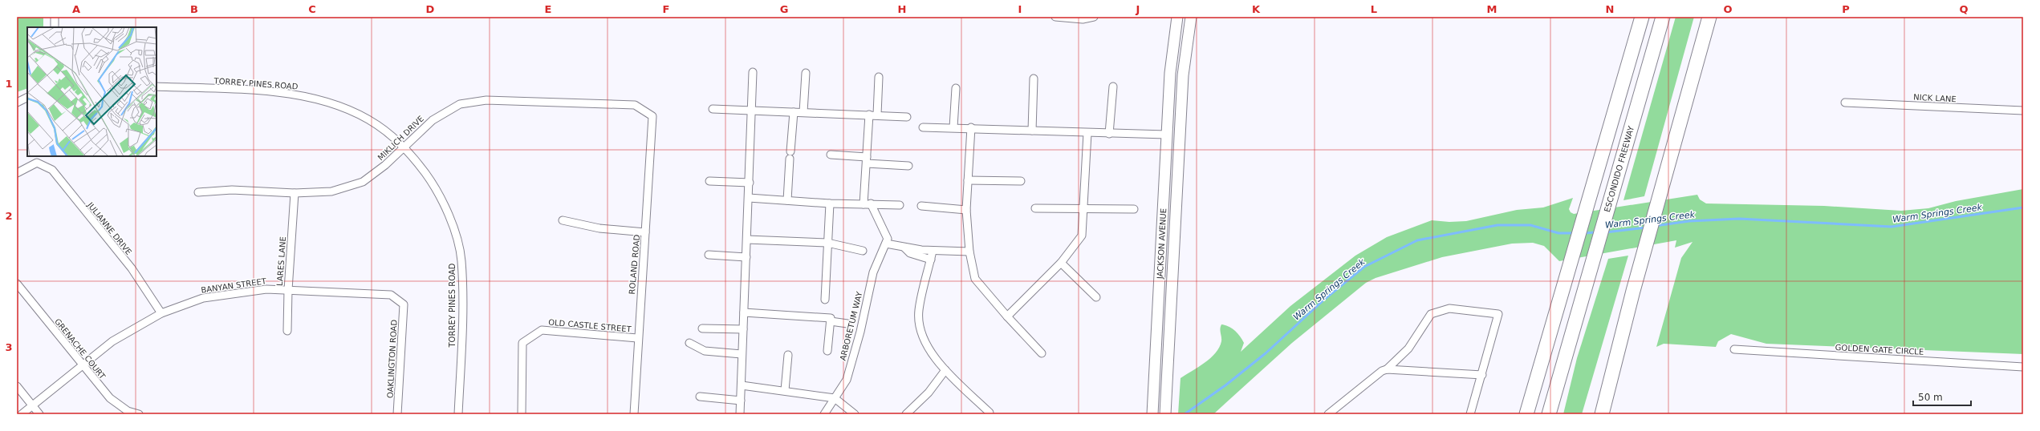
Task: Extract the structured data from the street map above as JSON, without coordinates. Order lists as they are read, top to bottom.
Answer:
{
  "streets": {
    "highway": ["ESCONDIDO FREEWAY"],
    "main road": ["JACKSON AVENUE"],
    "street": [
      "TORREY PINES ROAD",
      "NICK LANE",
      "MIKLICH DRIVE",
      "JULIANNE DRIVE",
      "LARES LANE",
      "ROLAND ROAD",
      "BANYAN STREET",
      "OLD CASTLE STREET",
      "ARBORETUM WAY",
      "GRENACHE COURT",
      "GOLDEN GATE CIRCLE",
      "OAKLINGTON ROAD"
    ]
  },
  "crossings": [
    ["TORREY PINES ROAD", "MIKLICH DRIVE"],
    ["MIKLICH DRIVE", "LARES LANE"],
    ["MIKLICH DRIVE", "ROLAND ROAD"],
    ["JULIANNE DRIVE", "BANYAN STREET"],
    ["LARES LANE", "BANYAN STREET"],
    ["ROLAND ROAD", "OLD CASTLE STREET"],
    ["BANYAN STREET", "GRENACHE COURT"],
    ["BANYAN STREET", "OAKLINGTON ROAD"]
  ],
  "water": ["Warm Springs Creek"],
  "scale_bar": "50 m",
  "grid": {
    "columns": [
      "A",
      "B",
      "C",
      "D",
      "E",
      "F",
      "G",
      "H",
      "I",
      "J",
      "K",
      "L",
      "M",
      "N",
      "O",
      "P",
      "Q"
    ],
    "rows": ["1", "2", "3"]
  }
}
